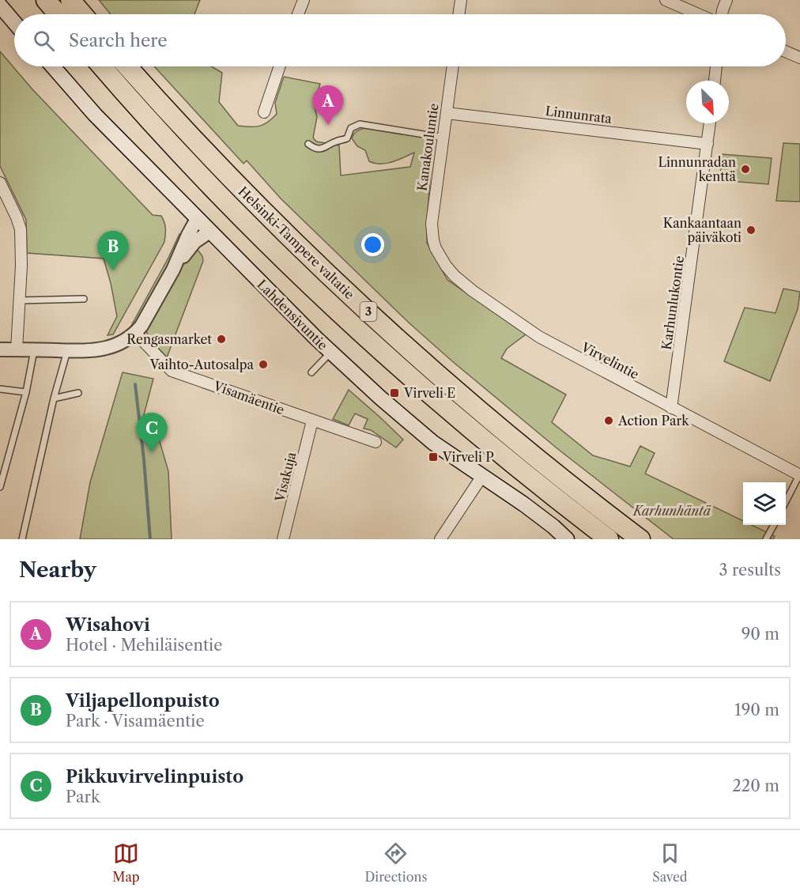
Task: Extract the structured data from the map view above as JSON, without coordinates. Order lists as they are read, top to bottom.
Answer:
{
  "streets": {
    "highway": ["Helsinki-Tampere valtatie", "3"],
    "main road": ["Lahdensivuntie"],
    "street": [
      "Linnunrata",
      "Kanakouluntie",
      "Karhunlukontie",
      "Virvelintie",
      "Visamäentie",
      "Visakuja"
    ]
  },
  "crossings": [
    ["Linnunrata", "Kanakouluntie"],
    ["Linnunrata", "Karhunlukontie"],
    ["Kanakouluntie", "Virvelintie"],
    ["Karhunlukontie", "Virvelintie"],
    ["Visamäentie", "Visakuja"]
  ],
  "parks": ["Karhunhäntä"],
  "places": {
    "other": [
      "Linnunradan kenttä",
      "Kankaantaan päiväkoti",
      "Rengasmarket",
      "Vaihto-Autosalpa",
      "Action Park"
    ],
    "transit": ["Virveli E", "Virveli P"]
  },
  "north": "bottom right",
  "page": {
    "search": "Search here",
    "pins": ["A", "B", "C"],
    "heading": ["Nearby", "3 results"],
    "list": [
      {
        "mark": "A",
        "name": "Wisahovi",
        "note": "Hotel · Mehiläisentie",
        "value": "90 m"
      },
      {
        "mark": "B",
        "name": "Viljapellonpuisto",
        "note": "Park · Visamäentie",
        "value": "190 m"
      },
      {
        "mark": "C",
        "name": "Pikkuvirvelinpuisto",
        "note": "Park",
        "value": "220 m"
      }
    ],
    "nav": ["Map", "Directions", "Saved"]
  }
}
